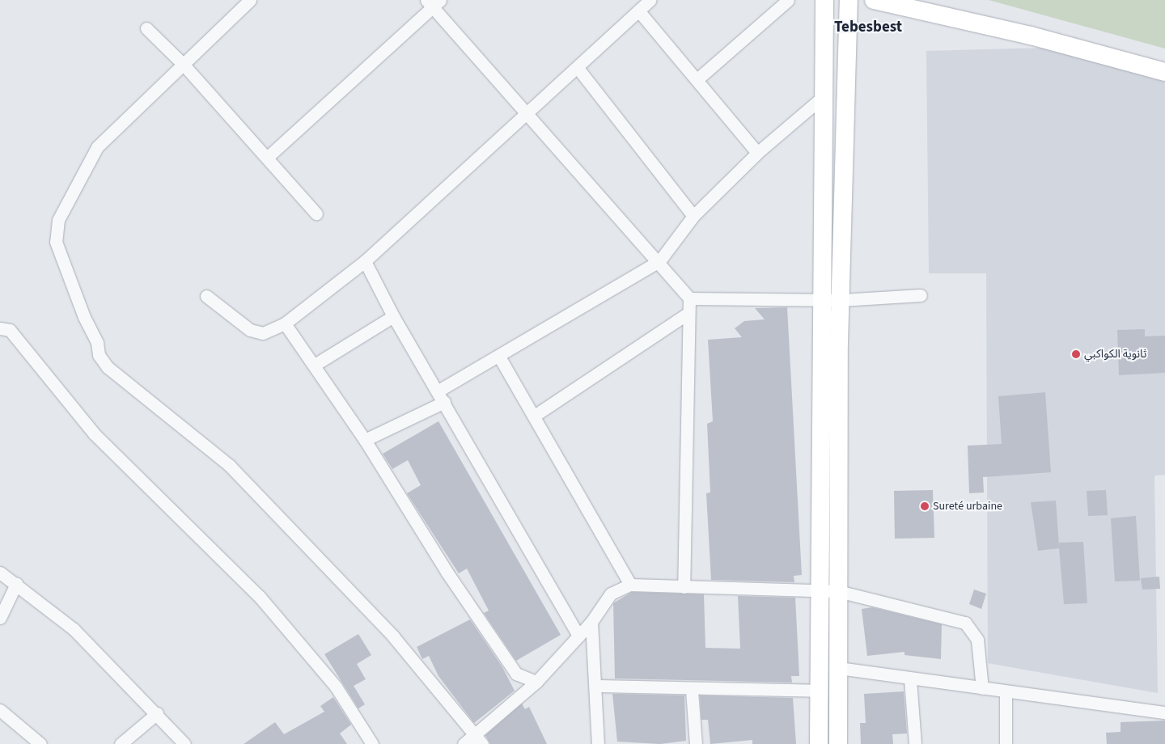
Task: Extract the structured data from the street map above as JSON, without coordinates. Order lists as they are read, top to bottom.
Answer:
{
  "districts": ["Tebesbest"],
  "places": ["ثانوية الكواكبي", "Sureté urbaine"]
}
